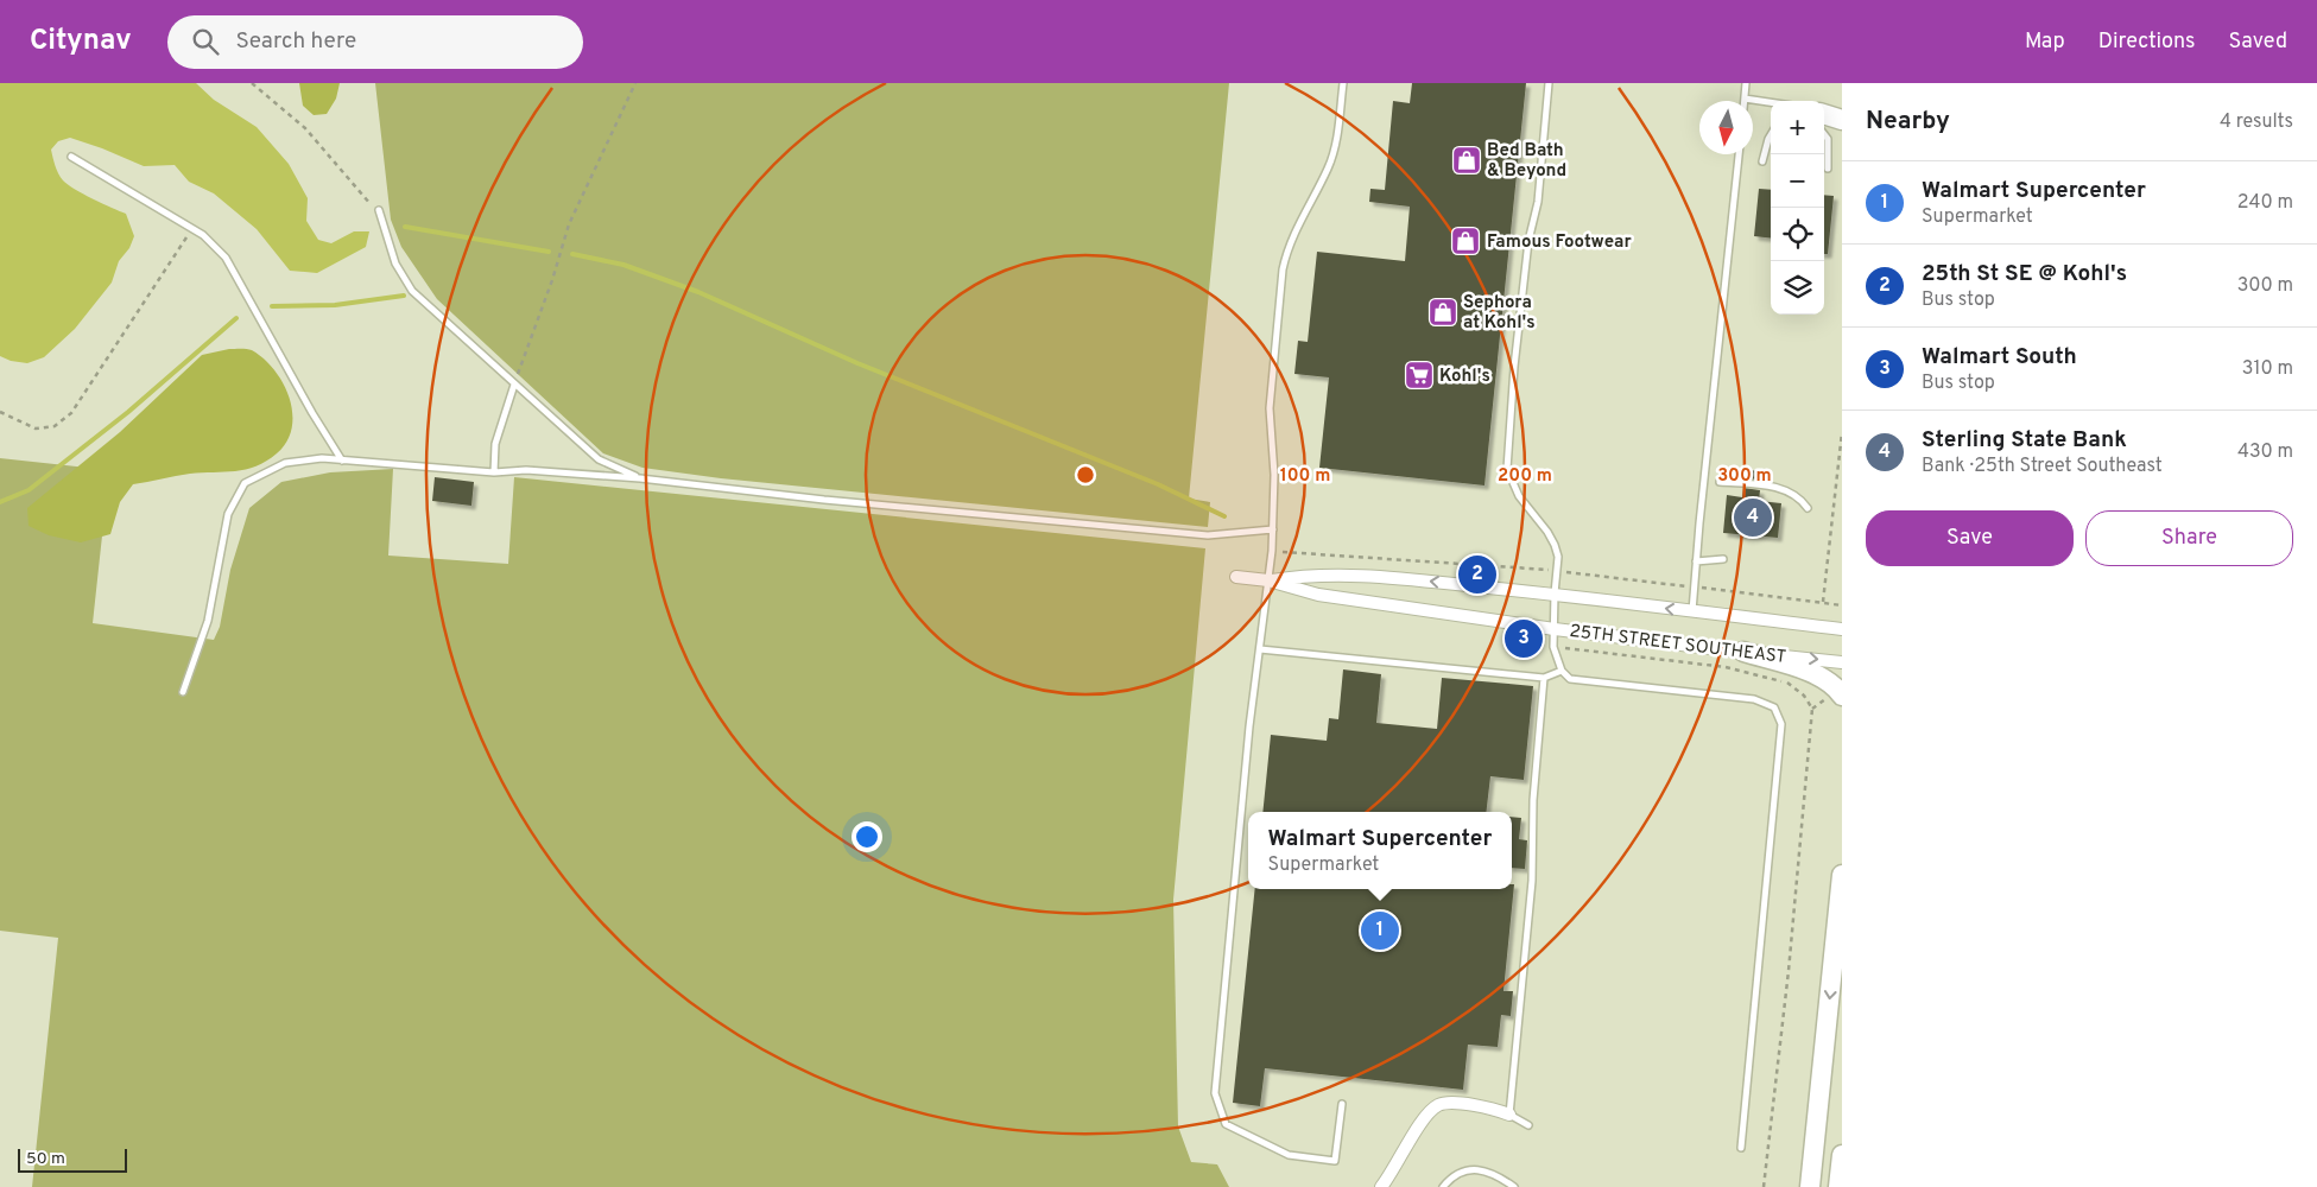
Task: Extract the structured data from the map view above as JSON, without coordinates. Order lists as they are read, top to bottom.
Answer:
{
  "streets": {
    "street": ["25TH STREET SOUTHEAST"]
  },
  "places": {
    "shop": ["Bed Bath & Beyond", "Famous Footwear", "Sephora at Kohl's"],
    "supermarket": ["Kohl's"]
  },
  "scale_bar": "50 m",
  "north": "bottom",
  "page": {
    "header": "Citynav",
    "search": "Search here",
    "nav": ["Map", "Directions", "Saved"],
    "heading": ["Nearby", "4 results"],
    "map_buttons": ["+", "−"],
    "list": [
      {
        "mark": "1",
        "name": "Walmart Supercenter",
        "note": "Supermarket",
        "value": "240 m"
      },
      {
        "mark": "2",
        "name": "25th St SE @ Kohl's",
        "note": "Bus stop",
        "value": "300 m"
      },
      {
        "mark": "3",
        "name": "Walmart South",
        "note": "Bus stop",
        "value": "310 m"
      },
      {
        "mark": "4",
        "name": "Sterling State Bank",
        "note": "Bank · 25th Street Southeast",
        "value": "430 m"
      }
    ],
    "buttons": ["Save", "Share"],
    "pins": [
      "4",
      "2",
      "3",
      "1"
    ],
    "popup": ["Walmart Supercenter", "Supermarket"],
    "scale": "50 m"
  },
  "rings": ["100 m", "200 m", "300 m"]
}
